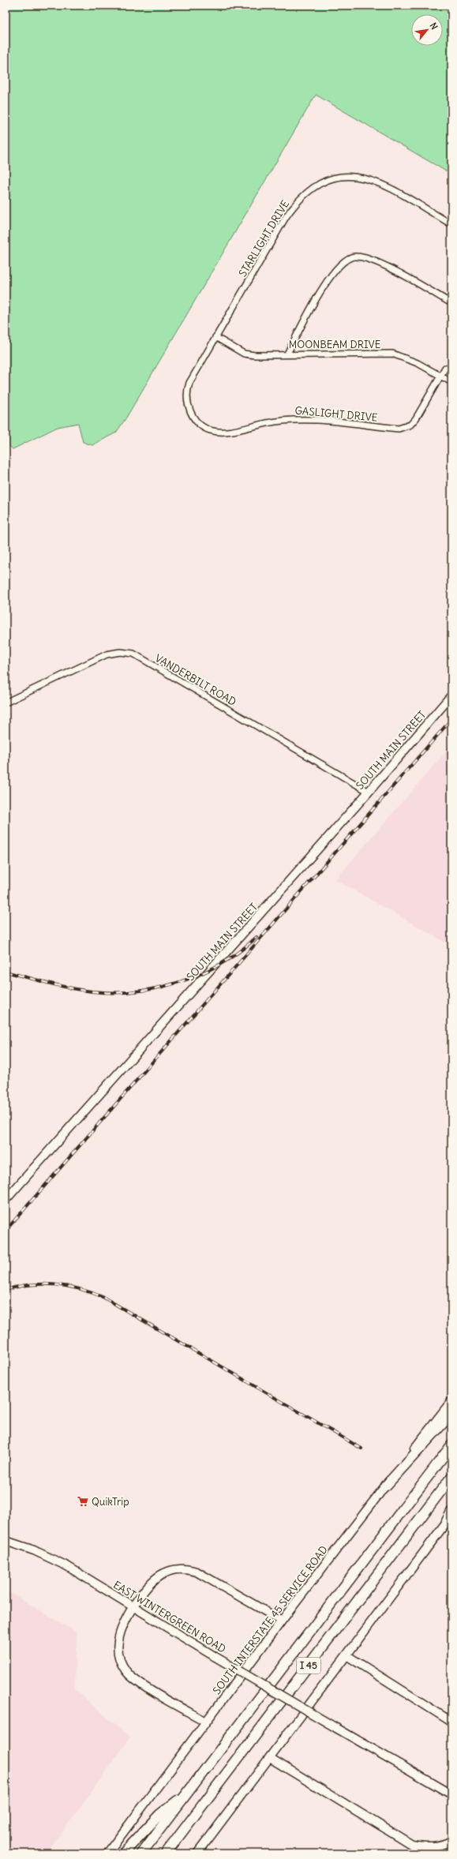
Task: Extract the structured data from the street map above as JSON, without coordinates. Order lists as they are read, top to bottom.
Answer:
{
  "streets": {
    "highway": ["I 45"],
    "main road": ["SOUTH MAIN STREET", "EAST WINTERGREEN ROAD", "SOUTH INTERSTATE 45 SERVICE ROAD"],
    "street": [
      "STARLIGHT DRIVE",
      "MOONBEAM DRIVE",
      "GASLIGHT DRIVE",
      "VANDERBILT ROAD"
    ]
  },
  "crossings": [
    ["STARLIGHT DRIVE", "MOONBEAM DRIVE"],
    ["STARLIGHT DRIVE", "GASLIGHT DRIVE"],
    ["MOONBEAM DRIVE", "GASLIGHT DRIVE"],
    ["VANDERBILT ROAD", "SOUTH MAIN STREET"]
  ],
  "places": {
    "supermarket": ["QuikTrip"]
  },
  "north": "top right"
}
